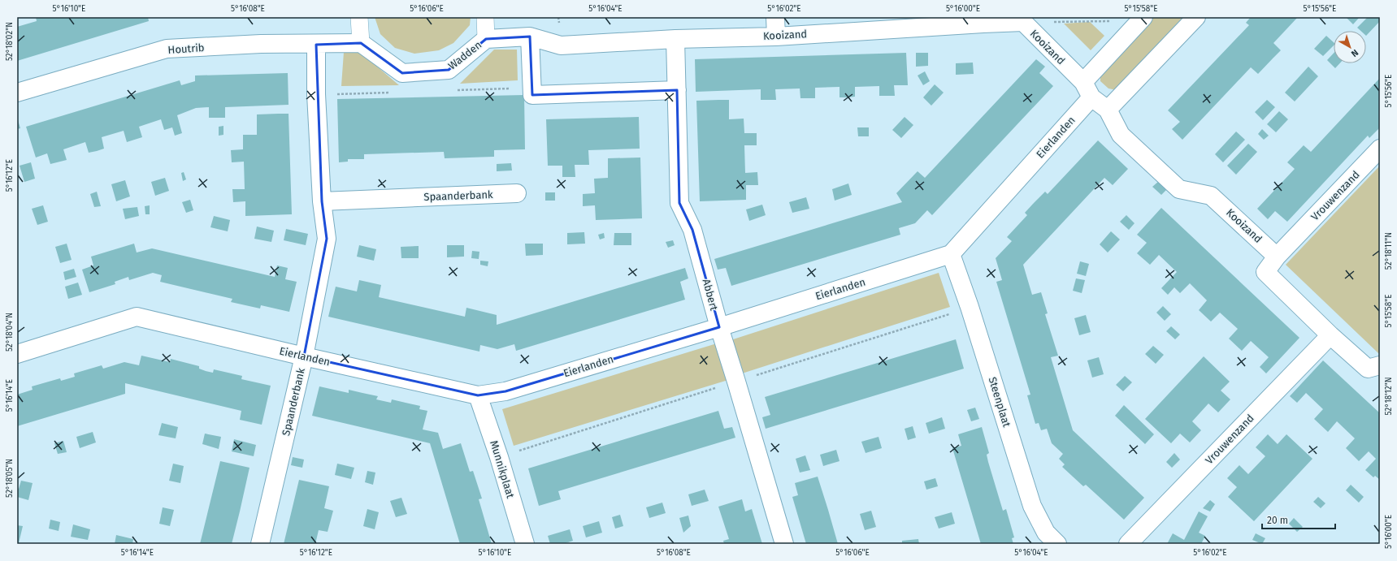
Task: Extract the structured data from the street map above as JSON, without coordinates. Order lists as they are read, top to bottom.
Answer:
{
  "streets": {
    "street": [
      "Kooizand",
      "Houtrib",
      "Wadden",
      "Eierlanden",
      "Spaanderbank",
      "Vrouwenzand",
      "Abbert",
      "Steenplaat",
      "Munnikplaat"
    ]
  },
  "crossings": [
    ["Kooizand", "Wadden"],
    ["Kooizand", "Eierlanden"],
    ["Kooizand", "Vrouwenzand"],
    ["Kooizand", "Abbert"],
    ["Houtrib", "Wadden"],
    ["Houtrib", "Spaanderbank"],
    ["Eierlanden", "Spaanderbank"],
    ["Eierlanden", "Abbert"],
    ["Eierlanden", "Steenplaat"],
    ["Eierlanden", "Munnikplaat"]
  ],
  "scale_bar": "20 m",
  "north": "bottom right",
  "coordinates": [
    "5°16'10\"E",
    "5°16'08\"E",
    "5°16'06\"E",
    "5°16'04\"E",
    "5°16'02\"E",
    "5°16'00\"E",
    "5°15'58\"E",
    "5°15'56\"E",
    "52°18'02\"N",
    "5°16'12\"E",
    "52°18'11\"N",
    "52°18'04\"N",
    "5°16'14\"E",
    "52°18'12\"N",
    "52°18'05\"N"
  ]
}
